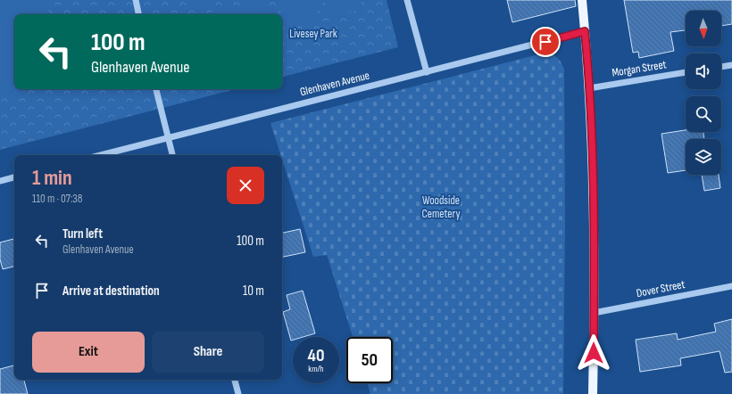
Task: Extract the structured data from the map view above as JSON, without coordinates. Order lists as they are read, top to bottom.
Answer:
{
  "streets": {
    "street": ["Morgan Street", "Glenhaven Avenue", "Dover Street"]
  },
  "parks": ["Livesey Park", "Woodside Cemetery"],
  "north": "bottom",
  "page": {
    "turn": ["100 m", "Glenhaven Avenue"],
    "heading": ["1 min", "110 m · 07:38"],
    "list": [
      {
        "name": "Turn left",
        "note": "Glenhaven Avenue",
        "value": "100 m"
      },
      {
        "name": "Arrive at destination",
        "value": "10 m"
      }
    ],
    "buttons": ["Exit", "Share"],
    "speed": "40 km/h",
    "limit": "50"
  }
}
